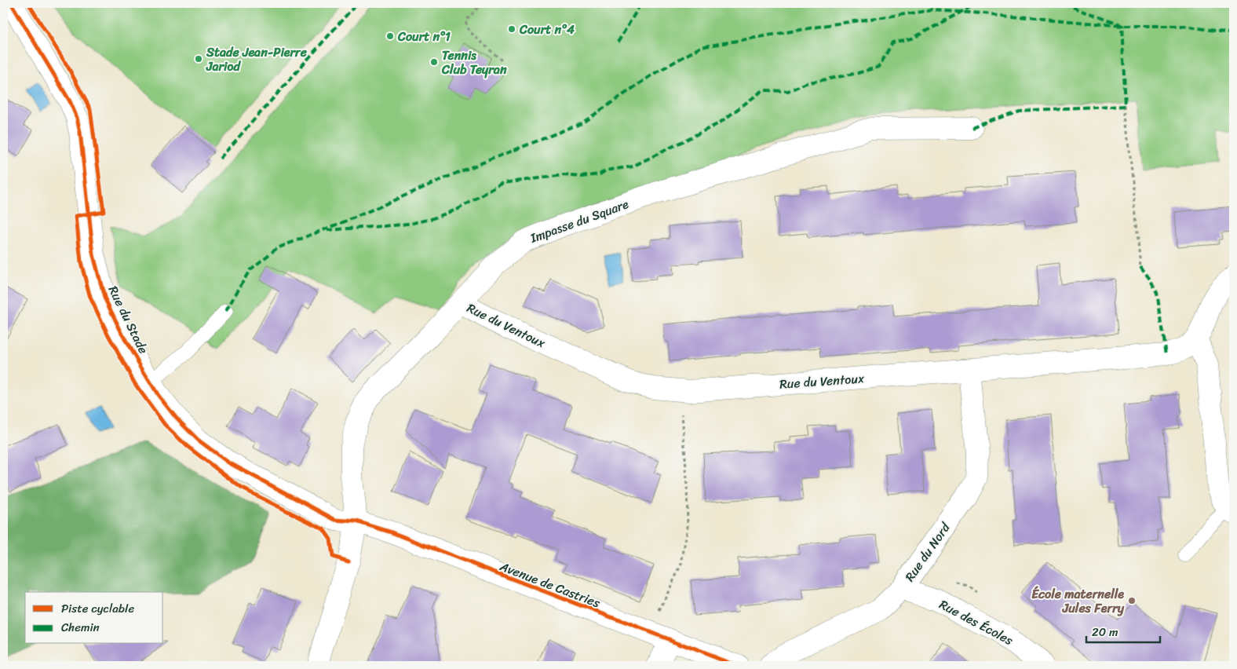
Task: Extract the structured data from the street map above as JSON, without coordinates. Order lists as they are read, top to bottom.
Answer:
{
  "streets": {
    "street": [
      "Impasse du Square",
      "Rue du Stade",
      "Rue du Ventoux",
      "Rue du Nord",
      "Avenue de Castries",
      "Rue des Écoles"
    ]
  },
  "crossings": [
    ["Impasse du Square", "Rue du Stade"],
    ["Impasse du Square", "Rue du Ventoux"],
    ["Impasse du Square", "Avenue de Castries"],
    ["Rue du Stade", "Avenue de Castries"],
    ["Rue du Ventoux", "Rue du Nord"],
    ["Rue du Nord", "Rue des Écoles"]
  ],
  "places": [
    "Court n°4",
    "Court n°1",
    "Stade Jean-Pierre Jariod",
    "Tennis Club Teyran",
    "École maternelle Jules Ferry"
  ],
  "legend": ["Piste cyclable", "Chemin"],
  "scale_bar": "20 m"
}
